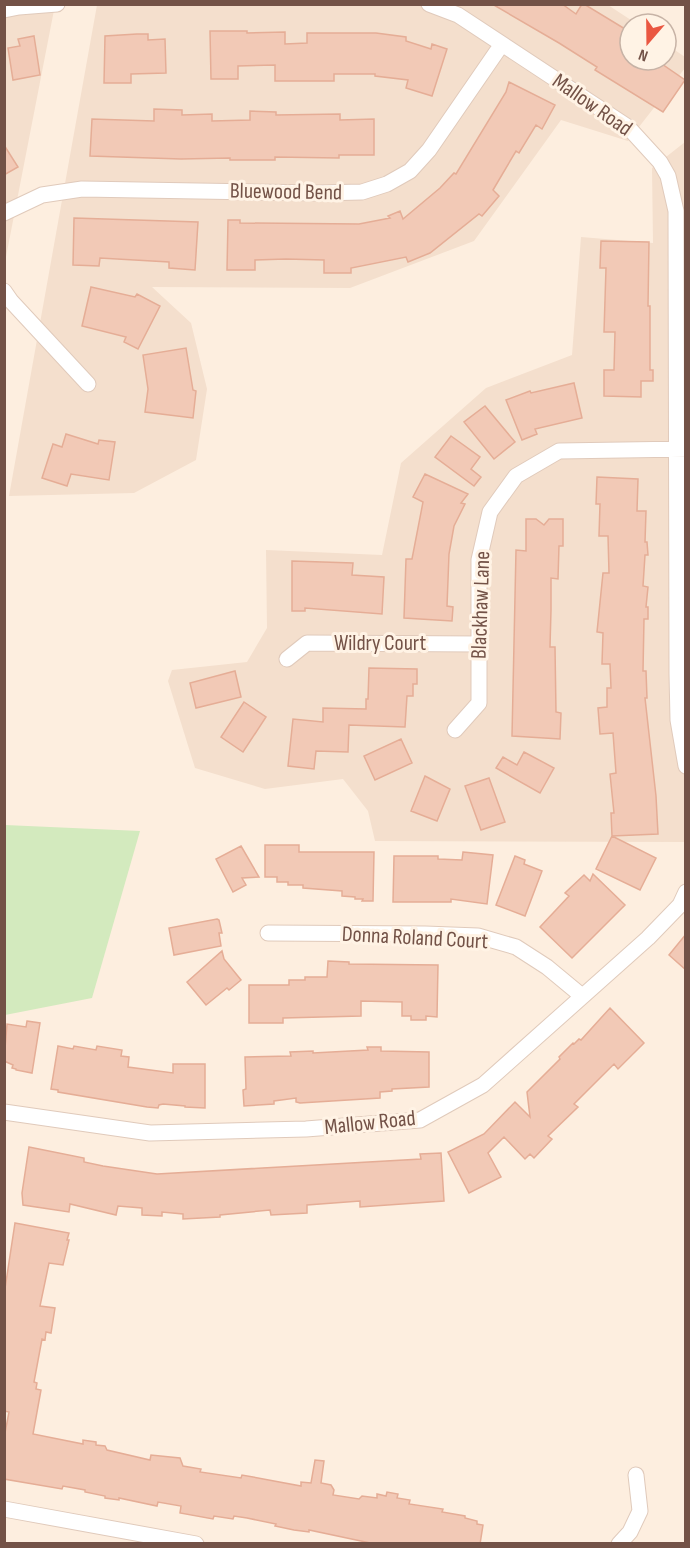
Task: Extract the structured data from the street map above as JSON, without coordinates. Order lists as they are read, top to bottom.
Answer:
{
  "streets": {
    "street": [
      "Mallow Road",
      "Bluewood Bend",
      "Blackhaw Lane",
      "Wildry Court",
      "Donna Roland Court"
    ]
  },
  "crossings": [
    ["Mallow Road", "Bluewood Bend"],
    ["Mallow Road", "Blackhaw Lane"],
    ["Mallow Road", "Donna Roland Court"],
    ["Blackhaw Lane", "Wildry Court"]
  ],
  "north": "bottom"
}
